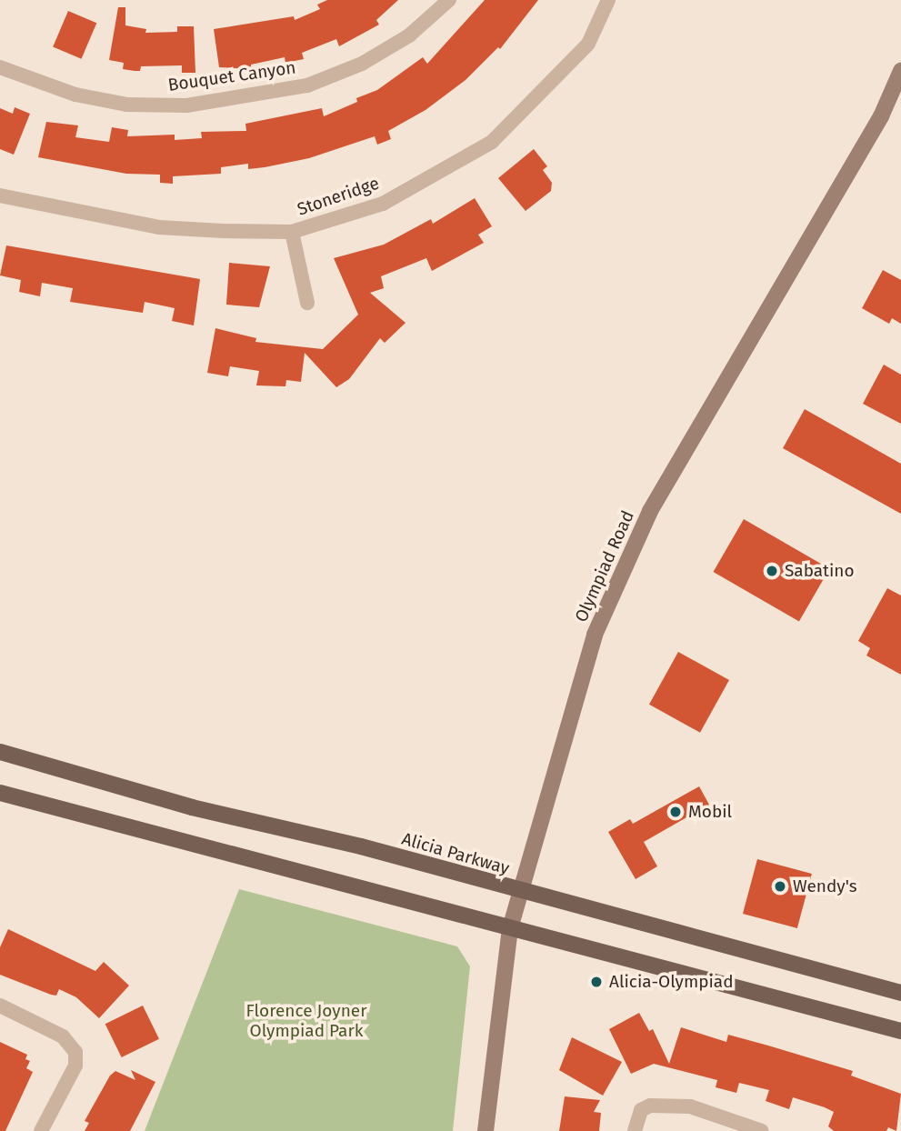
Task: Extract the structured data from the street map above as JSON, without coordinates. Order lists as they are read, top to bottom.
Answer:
{
  "streets": {
    "main road": ["Olympiad Road", "Alicia Parkway"],
    "street": ["Bouquet Canyon", "Stoneridge"]
  },
  "crossings": [
    ["Olympiad Road", "Alicia Parkway"]
  ],
  "parks": ["Florence Joyner Olympiad Park"],
  "places": [
    "Sabatino",
    "Mobil",
    "Wendy's",
    "Alicia-Olympiad"
  ]
}
